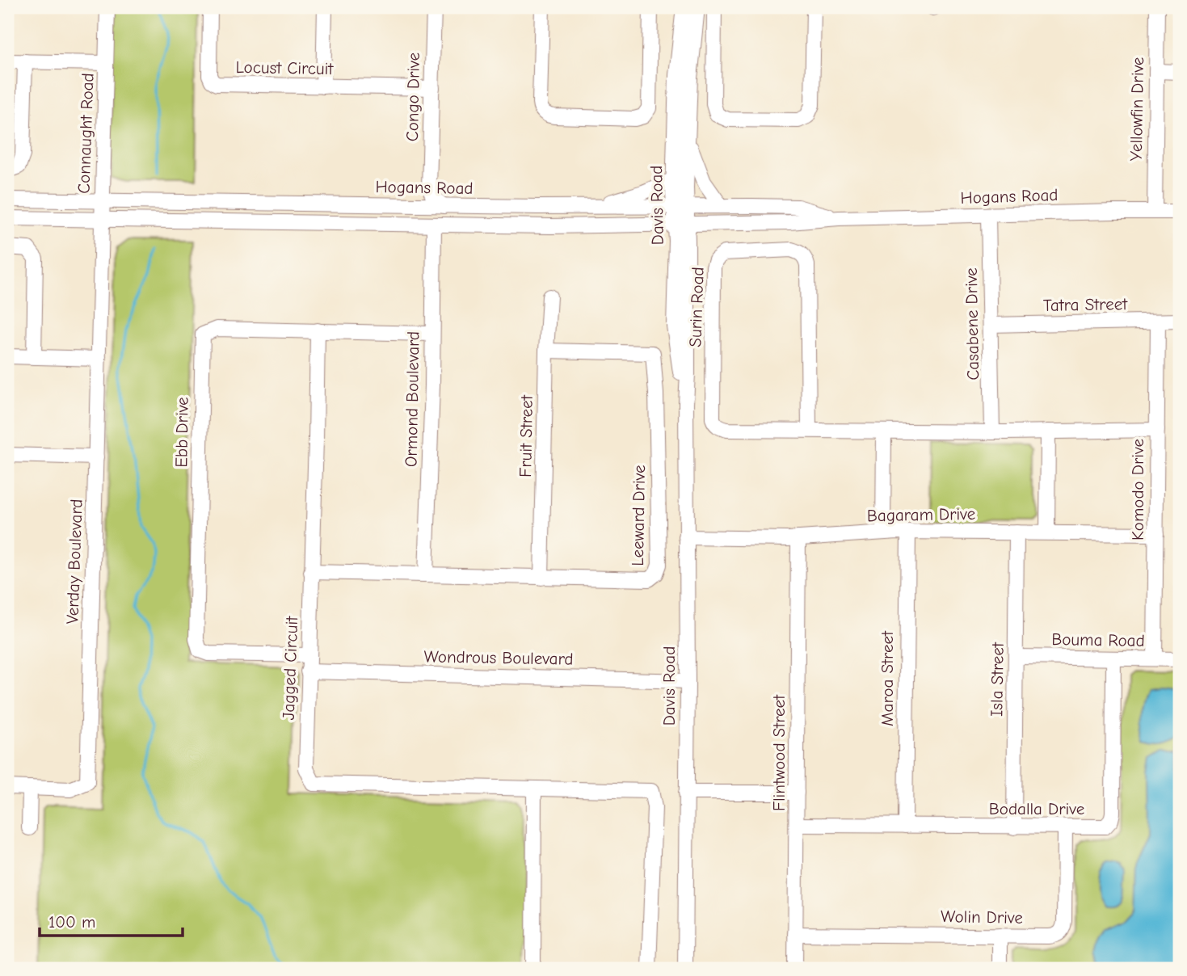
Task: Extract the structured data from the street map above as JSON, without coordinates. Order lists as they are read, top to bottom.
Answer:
{
  "streets": {
    "street": [
      "Locust Circuit",
      "Congo Drive",
      "Yellowfin Drive",
      "Connaught Road",
      "Hogans Road",
      "Davis Road",
      "Tatra Street",
      "Surin Road",
      "Casabene Drive",
      "Ormond Boulevard",
      "Ebb Drive",
      "Fruit Street",
      "Komodo Drive",
      "Bagaram Drive",
      "Leeward Drive",
      "Verday Boulevard",
      "Bouma Road",
      "Wondrous Boulevard",
      "Jagged Circuit",
      "Maroa Street",
      "Isla Street",
      "Flintwood Street",
      "Bodalla Drive",
      "Wolin Drive"
    ]
  },
  "crossings": [
    ["Locust Circuit", "Congo Drive"],
    ["Yellowfin Drive", "Hogans Road"],
    ["Connaught Road", "Hogans Road"],
    ["Connaught Road", "Verday Boulevard"],
    ["Hogans Road", "Davis Road"],
    ["Hogans Road", "Casabene Drive"],
    ["Hogans Road", "Ormond Boulevard"],
    ["Davis Road", "Bagaram Drive"],
    ["Davis Road", "Wondrous Boulevard"],
    ["Tatra Street", "Casabene Drive"],
    ["Tatra Street", "Komodo Drive"],
    ["Surin Road", "Casabene Drive"],
    ["Surin Road", "Komodo Drive"],
    ["Ormond Boulevard", "Ebb Drive"],
    ["Ormond Boulevard", "Leeward Drive"],
    ["Ebb Drive", "Jagged Circuit"],
    ["Fruit Street", "Leeward Drive"],
    ["Komodo Drive", "Bagaram Drive"],
    ["Komodo Drive", "Bouma Road"],
    ["Bagaram Drive", "Maroa Street"],
    ["Bagaram Drive", "Isla Street"],
    ["Bagaram Drive", "Flintwood Street"],
    ["Leeward Drive", "Jagged Circuit"],
    ["Bouma Road", "Isla Street"],
    ["Bouma Road", "Bodalla Drive"],
    ["Wondrous Boulevard", "Jagged Circuit"],
    ["Maroa Street", "Bodalla Drive"],
    ["Isla Street", "Bodalla Drive"],
    ["Flintwood Street", "Bodalla Drive"],
    ["Flintwood Street", "Wolin Drive"],
    ["Bodalla Drive", "Wolin Drive"]
  ],
  "scale_bar": "100 m"
}
